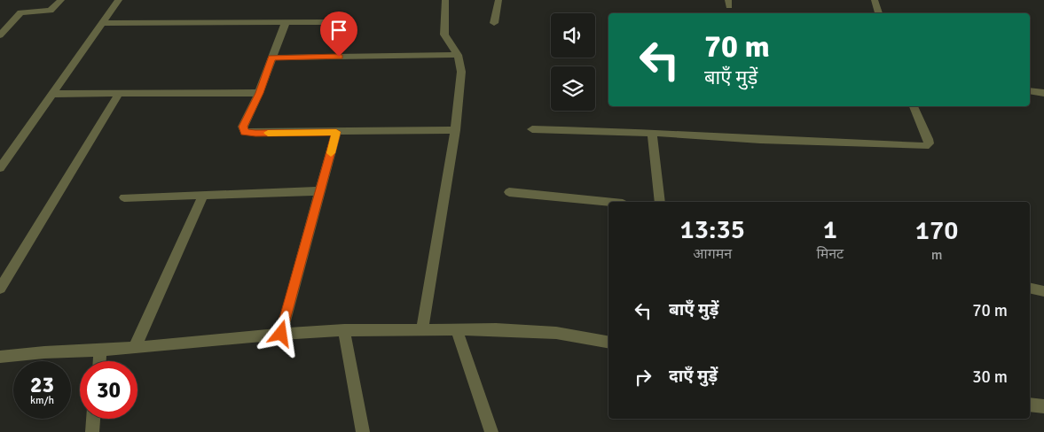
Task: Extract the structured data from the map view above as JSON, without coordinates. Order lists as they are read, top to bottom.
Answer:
{
  "page": {
    "turn": ["70 m", "बाएँ मुड़ें"],
    "eta": [
      "13:35",
      "आगमन",
      "1",
      "मिनट",
      "170",
      "m"
    ],
    "list": [
      {
        "name": "बाएँ मुड़ें",
        "value": "70 m"
      },
      {
        "name": "दाएँ मुड़ें",
        "value": "30 m"
      }
    ],
    "speed": "23 km/h",
    "limit": "30"
  }
}
